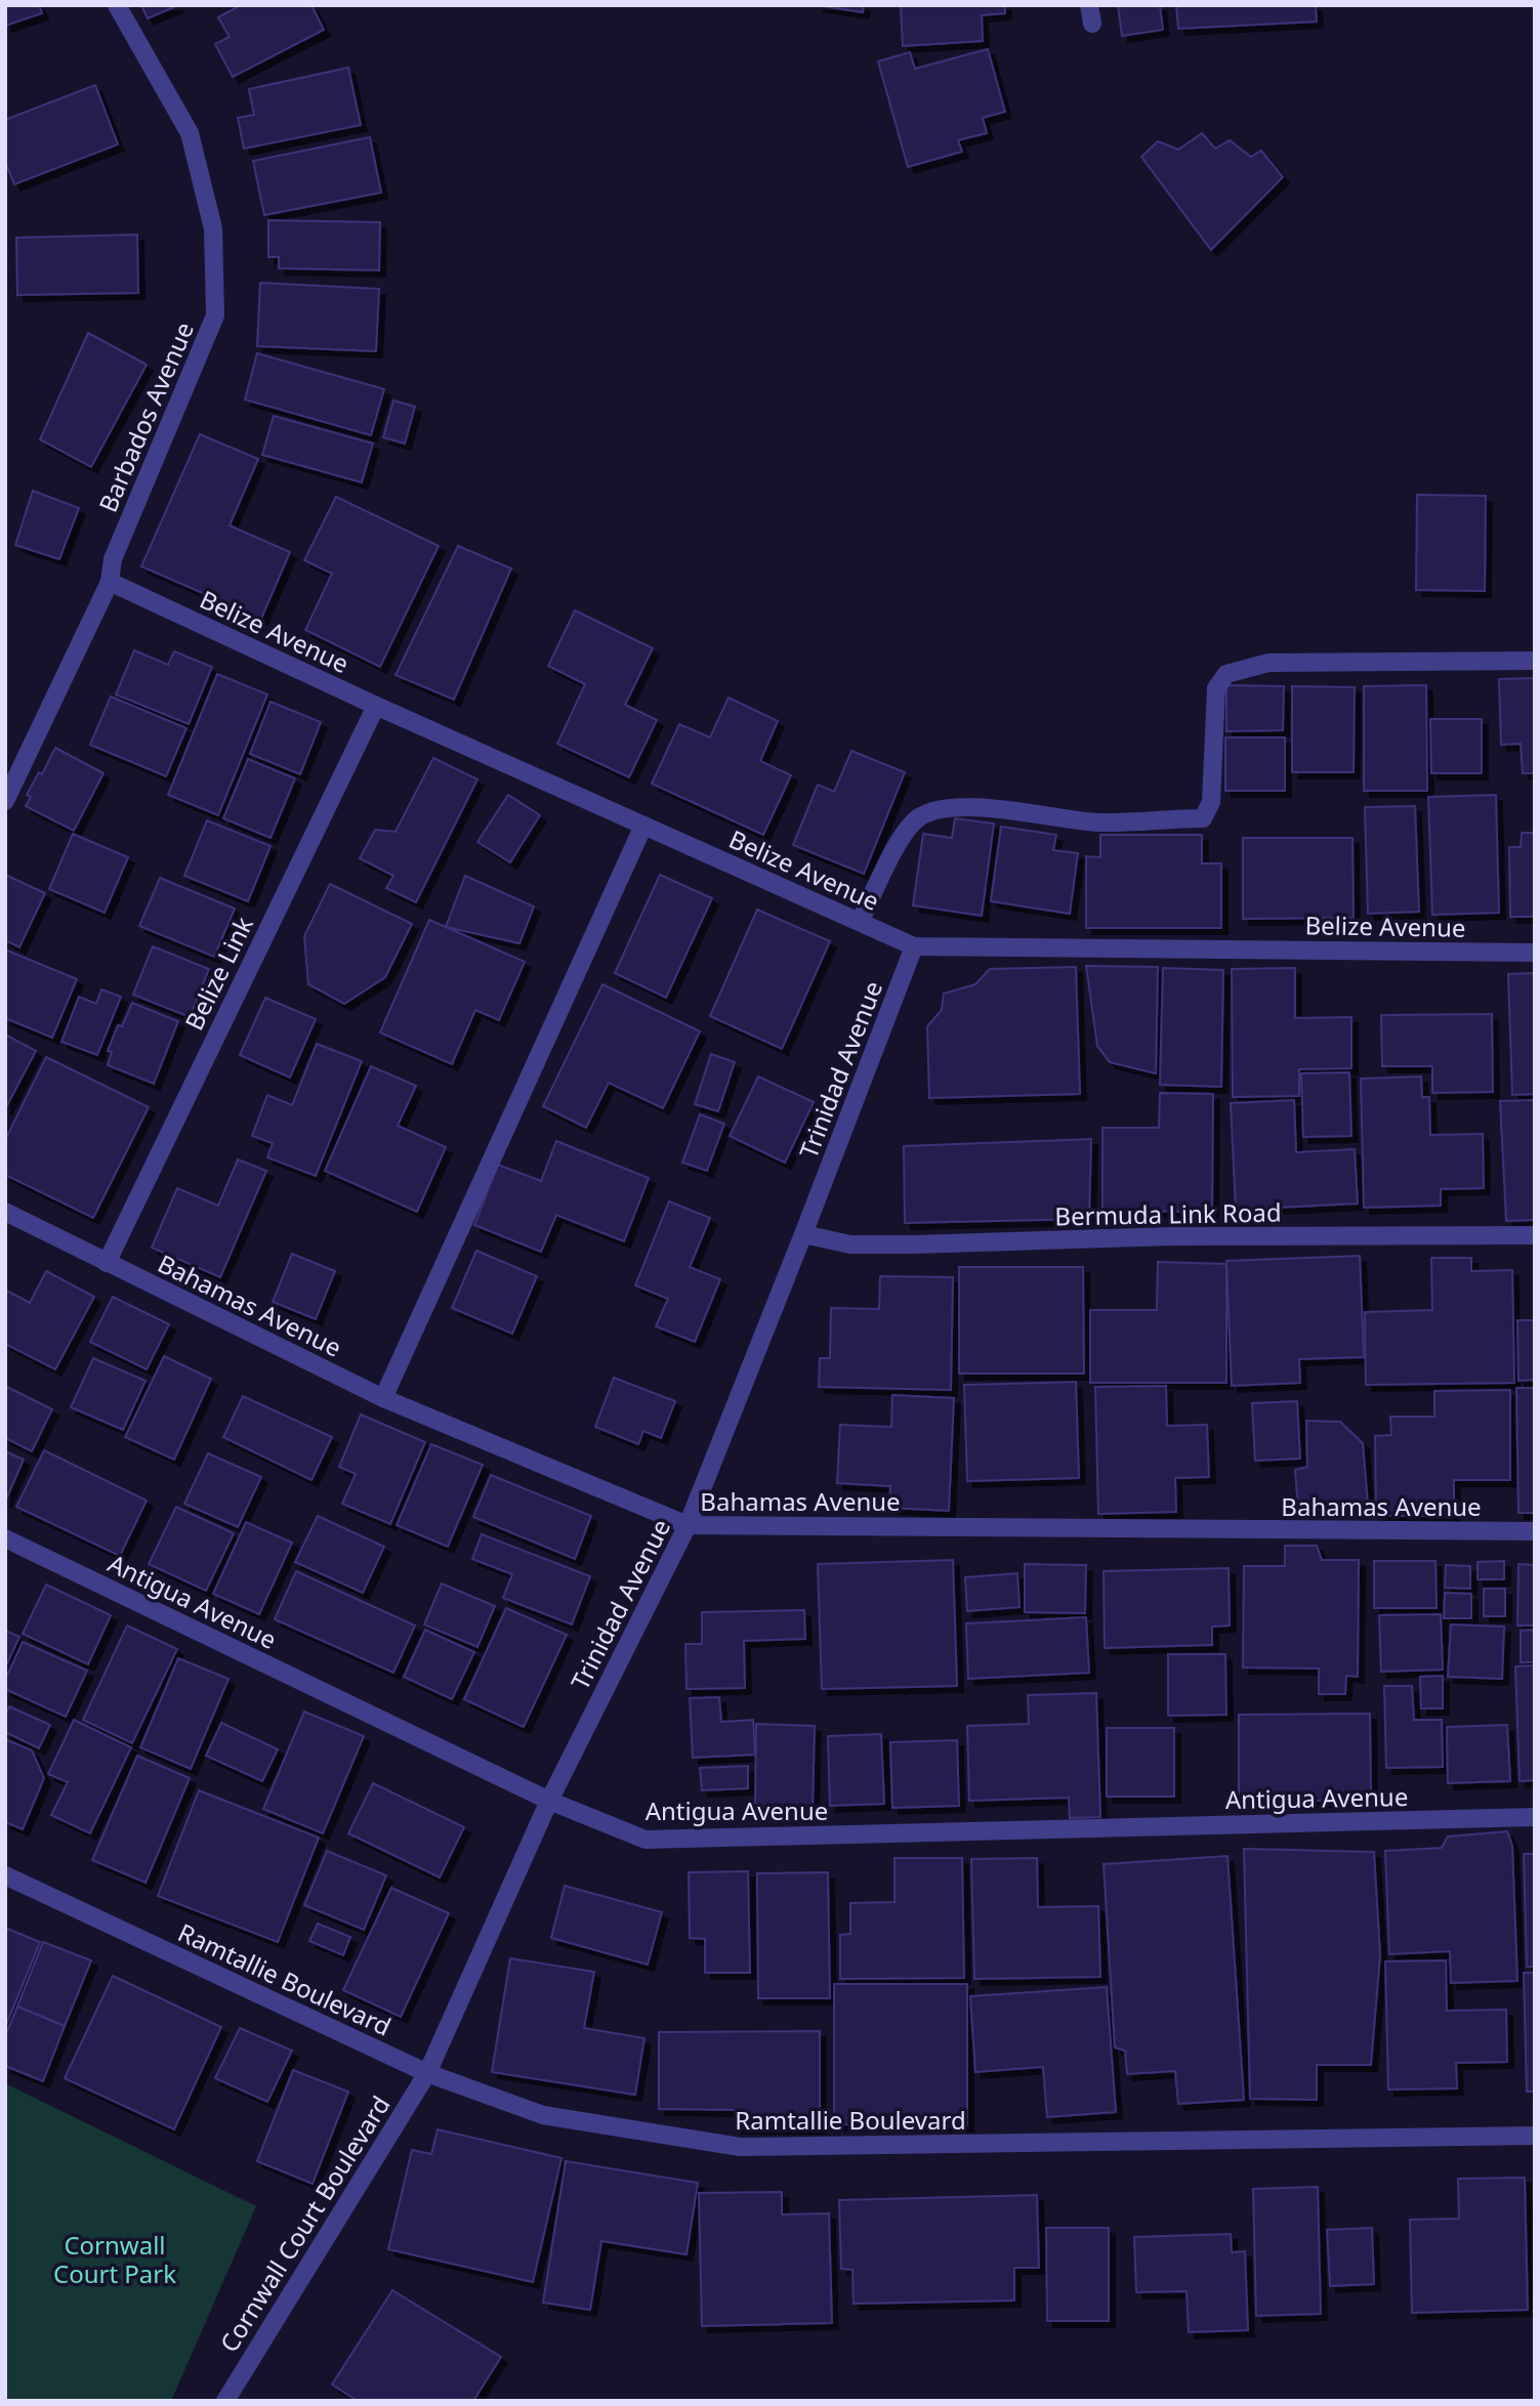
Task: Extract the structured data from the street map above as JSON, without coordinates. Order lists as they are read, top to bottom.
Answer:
{
  "streets": {
    "street": [
      "Barbados Avenue",
      "Belize Avenue",
      "Belize Link",
      "Trinidad Avenue",
      "Bermuda Link Road",
      "Bahamas Avenue",
      "Antigua Avenue",
      "Ramtallie Boulevard",
      "Cornwall Court Boulevard"
    ]
  },
  "crossings": [
    ["Barbados Avenue", "Belize Avenue"],
    ["Belize Avenue", "Belize Link"],
    ["Belize Avenue", "Trinidad Avenue"],
    ["Belize Link", "Bahamas Avenue"],
    ["Trinidad Avenue", "Bermuda Link Road"],
    ["Trinidad Avenue", "Bahamas Avenue"],
    ["Trinidad Avenue", "Antigua Avenue"],
    ["Trinidad Avenue", "Ramtallie Boulevard"],
    ["Trinidad Avenue", "Cornwall Court Boulevard"],
    ["Ramtallie Boulevard", "Cornwall Court Boulevard"]
  ],
  "parks": ["Cornwall Court Park"]
}
